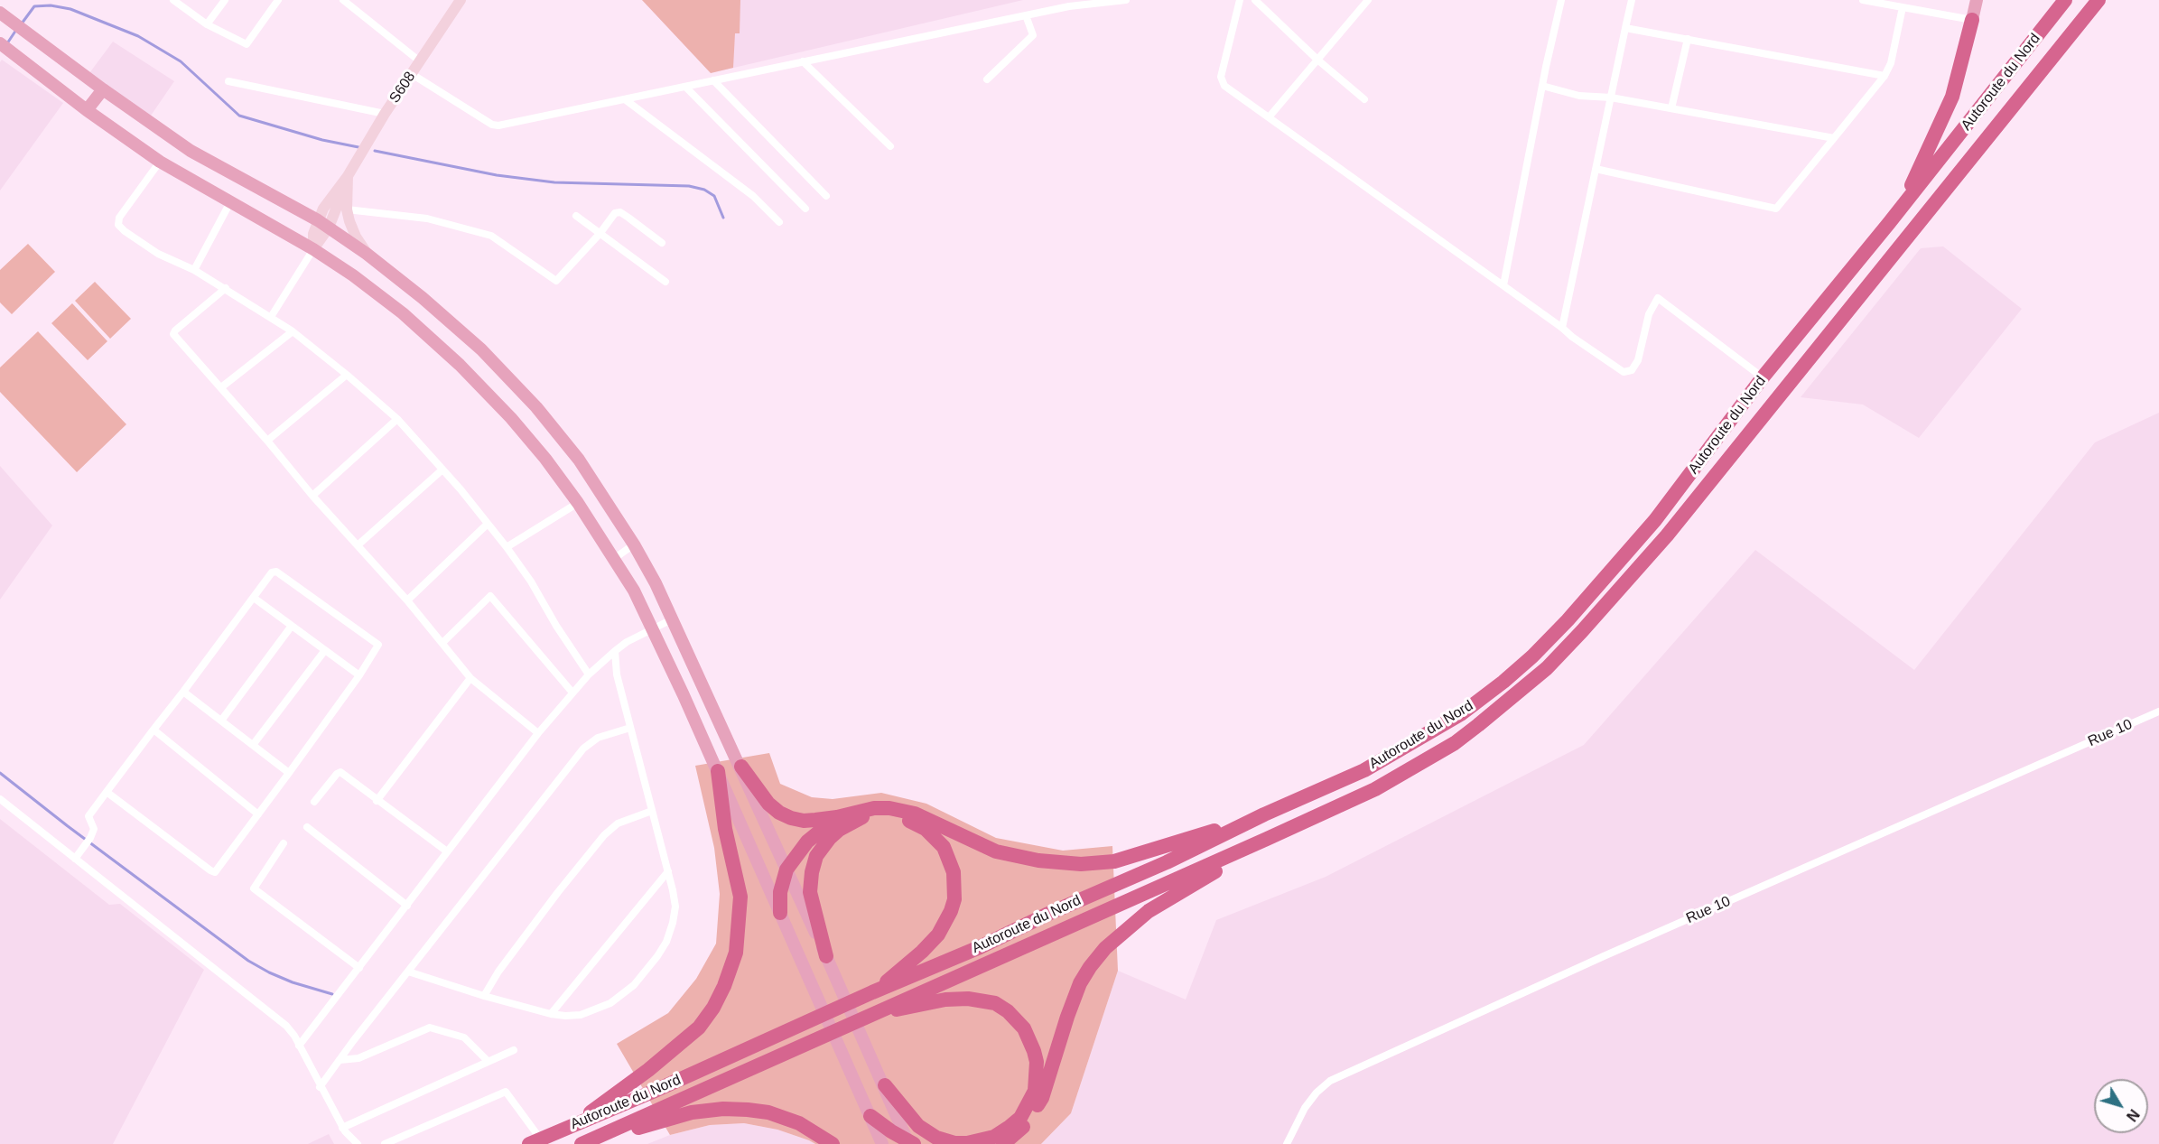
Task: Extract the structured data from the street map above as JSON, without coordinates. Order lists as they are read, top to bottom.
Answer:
{
  "streets": {
    "highway": ["Autoroute du Nord"],
    "street": ["S608", "Rue 10"]
  },
  "north": "bottom right"
}
